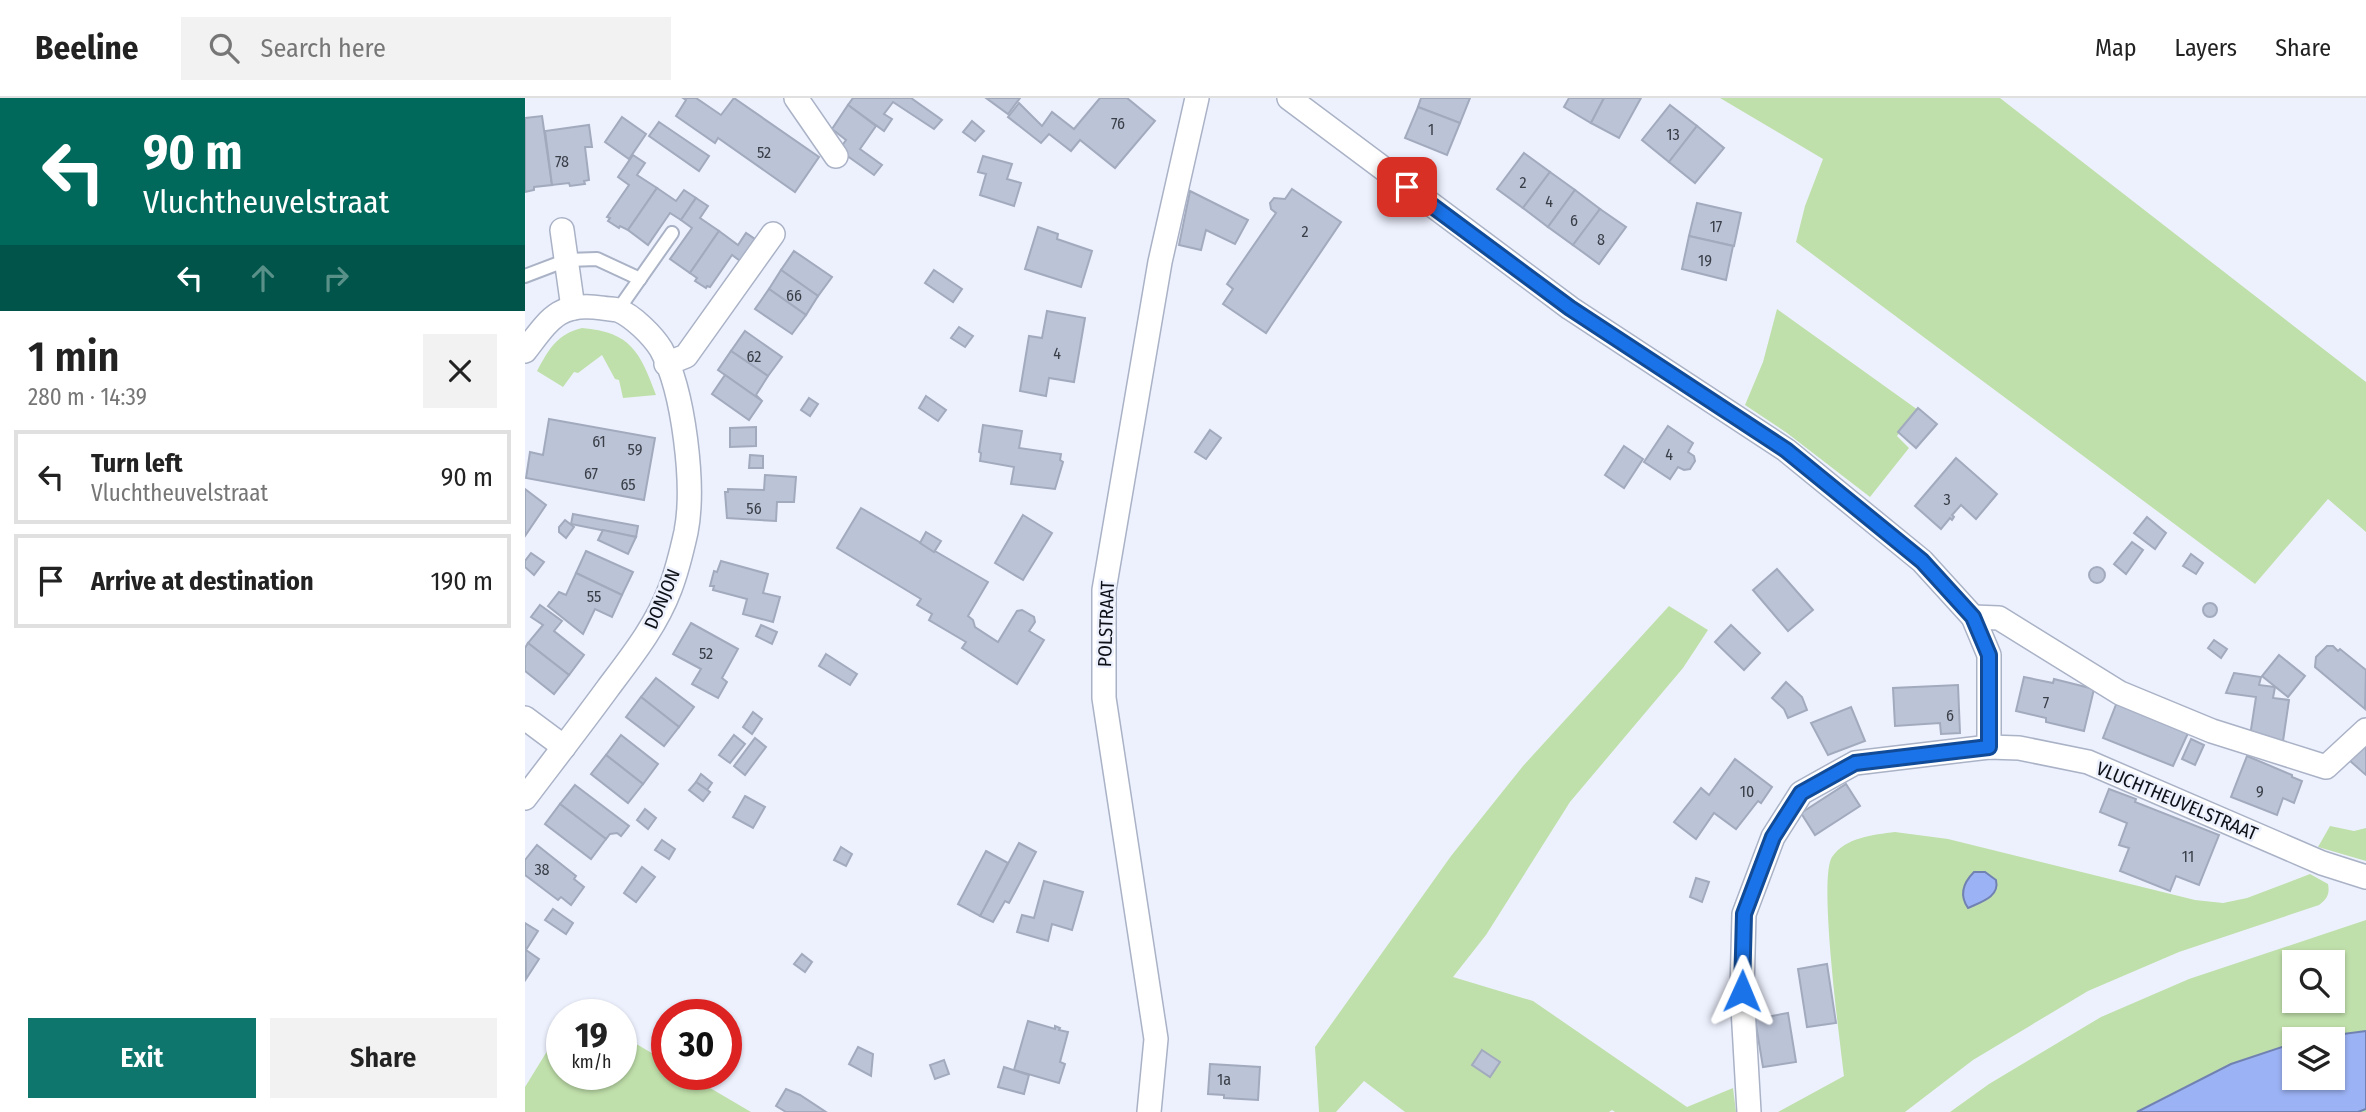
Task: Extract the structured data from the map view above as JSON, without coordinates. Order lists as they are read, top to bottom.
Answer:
{
  "streets": {
    "street": ["DONJON", "POLSTRAAT", "VLUCHTHEUVELSTRAAT"]
  },
  "house_numbers": [
    "76",
    "1",
    "13",
    "52",
    "78",
    "2",
    "4",
    "6",
    "17",
    "2",
    "8",
    "19",
    "66",
    "4",
    "62",
    "61",
    "59",
    "4",
    "67",
    "65",
    "3",
    "56",
    "55",
    "52",
    "7",
    "6",
    "10",
    "9",
    "11",
    "38",
    "1a"
  ],
  "page": {
    "header": "Beeline",
    "search": "Search here",
    "nav": ["Map", "Layers", "Share"],
    "turn": ["90 m", "Vluchtheuvelstraat"],
    "heading": ["1 min", "280 m · 14:39"],
    "list": [
      {
        "name": "Turn left",
        "note": "Vluchtheuvelstraat",
        "value": "90 m"
      },
      {
        "name": "Arrive at destination",
        "value": "190 m"
      }
    ],
    "speed": "19 km/h",
    "limit": "30",
    "buttons": ["Exit", "Share"]
  }
}
